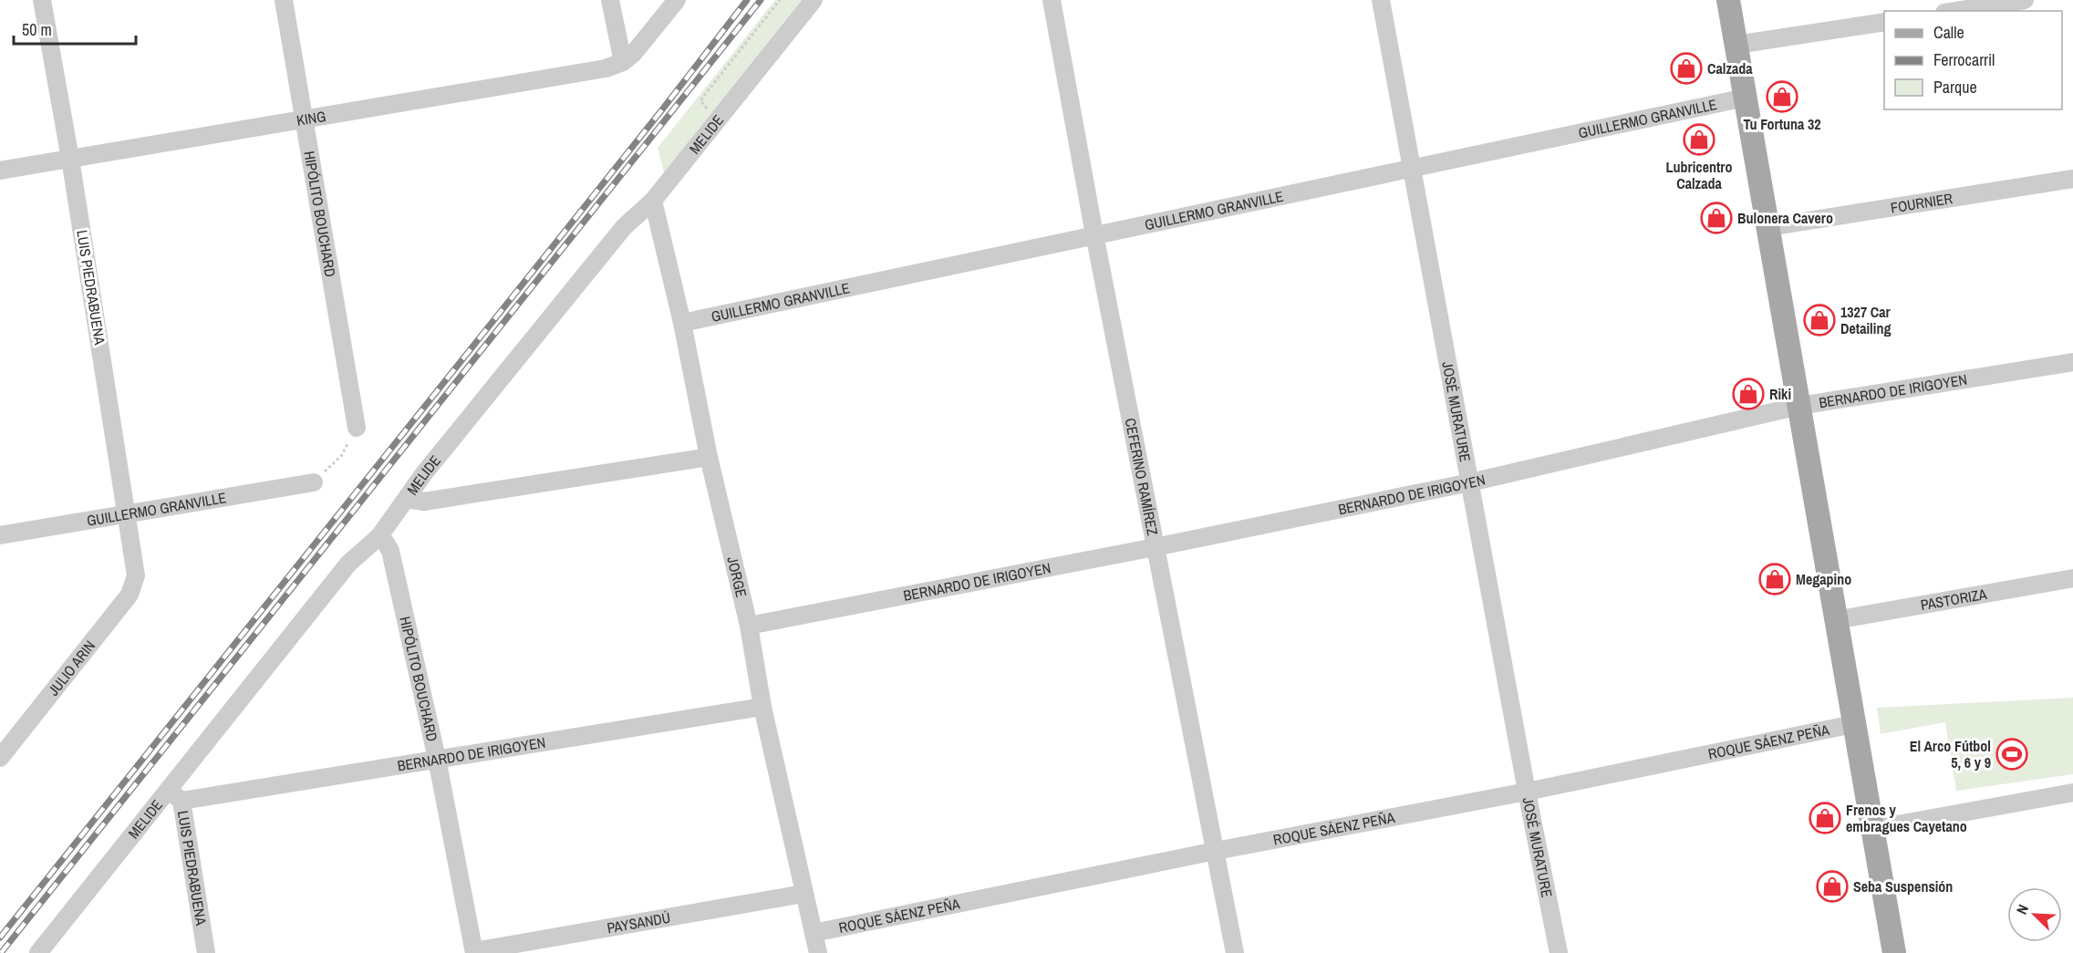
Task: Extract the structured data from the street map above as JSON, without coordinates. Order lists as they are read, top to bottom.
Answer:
{
  "streets": {
    "street": [
      "KING",
      "GUILLERMO GRANVILLE",
      "MELIDE",
      "FOURNIER",
      "HIPÓLITO BOUCHARD",
      "LUIS PIEDRABUENA",
      "BERNARDO DE IRIGOYEN",
      "JOSÉ MURATURE",
      "CEFERINO RAMÍREZ",
      "JORGE",
      "PASTORIZA",
      "JULIO ARIN",
      "ROQUE SÁENZ PEÑA",
      "PAYSANDÚ"
    ]
  },
  "crossings": [
    ["KING", "HIPÓLITO BOUCHARD"],
    ["KING", "LUIS PIEDRABUENA"],
    ["GUILLERMO GRANVILLE", "LUIS PIEDRABUENA"],
    ["GUILLERMO GRANVILLE", "JOSÉ MURATURE"],
    ["GUILLERMO GRANVILLE", "CEFERINO RAMÍREZ"],
    ["GUILLERMO GRANVILLE", "JORGE"],
    ["MELIDE", "HIPÓLITO BOUCHARD"],
    ["MELIDE", "LUIS PIEDRABUENA"],
    ["MELIDE", "BERNARDO DE IRIGOYEN"],
    ["MELIDE", "JORGE"],
    ["HIPÓLITO BOUCHARD", "BERNARDO DE IRIGOYEN"],
    ["HIPÓLITO BOUCHARD", "PAYSANDÚ"],
    ["LUIS PIEDRABUENA", "BERNARDO DE IRIGOYEN"],
    ["LUIS PIEDRABUENA", "JULIO ARIN"],
    ["BERNARDO DE IRIGOYEN", "JOSÉ MURATURE"],
    ["BERNARDO DE IRIGOYEN", "CEFERINO RAMÍREZ"],
    ["BERNARDO DE IRIGOYEN", "JORGE"],
    ["JOSÉ MURATURE", "ROQUE SÁENZ PEÑA"],
    ["CEFERINO RAMÍREZ", "ROQUE SÁENZ PEÑA"],
    ["JORGE", "ROQUE SÁENZ PEÑA"],
    ["JORGE", "PAYSANDÚ"]
  ],
  "places": {
    "shop": [
      "Calzada",
      "Tu Fortuna 32",
      "Lubricentro Calzada",
      "Bulonera Cavero",
      "1327 Car Detailing",
      "Riki",
      "Megapino",
      "Frenos y embragues Cayetano",
      "Seba Suspensión"
    ],
    "sports": ["El Arco Fútbol 5, 6 y 9"]
  },
  "legend": ["Calle", "Ferrocarril", "Parque"],
  "scale_bar": "50 m",
  "north": "top left"
}
